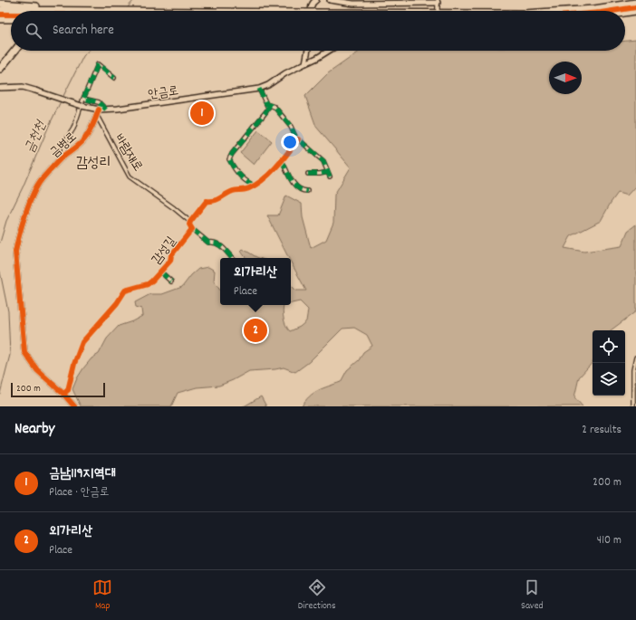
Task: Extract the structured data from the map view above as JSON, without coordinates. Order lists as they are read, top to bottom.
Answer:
{
  "streets": {
    "street": [
      "안금로",
      "금병로",
      "바람재로",
      "감성길"
    ]
  },
  "crossings": [
    ["안금로", "금병로"],
    ["금병로", "바람재로"],
    ["금병로", "감성길"],
    ["바람재로", "감성길"]
  ],
  "districts": ["감성리"],
  "water": ["금천천"],
  "scale_bar": "200 m",
  "north": "right",
  "page": {
    "search": "Search here",
    "pins": ["1", "2"],
    "popup": ["외가리산", "Place"],
    "scale": "200 m",
    "heading": ["Nearby", "2 results"],
    "list": [
      {
        "mark": "1",
        "name": "금남119지역대",
        "note": "Place · 안금로",
        "value": "200 m"
      },
      {
        "mark": "2",
        "name": "외가리산",
        "note": "Place",
        "value": "410 m"
      }
    ],
    "nav": ["Map", "Directions", "Saved"]
  }
}
